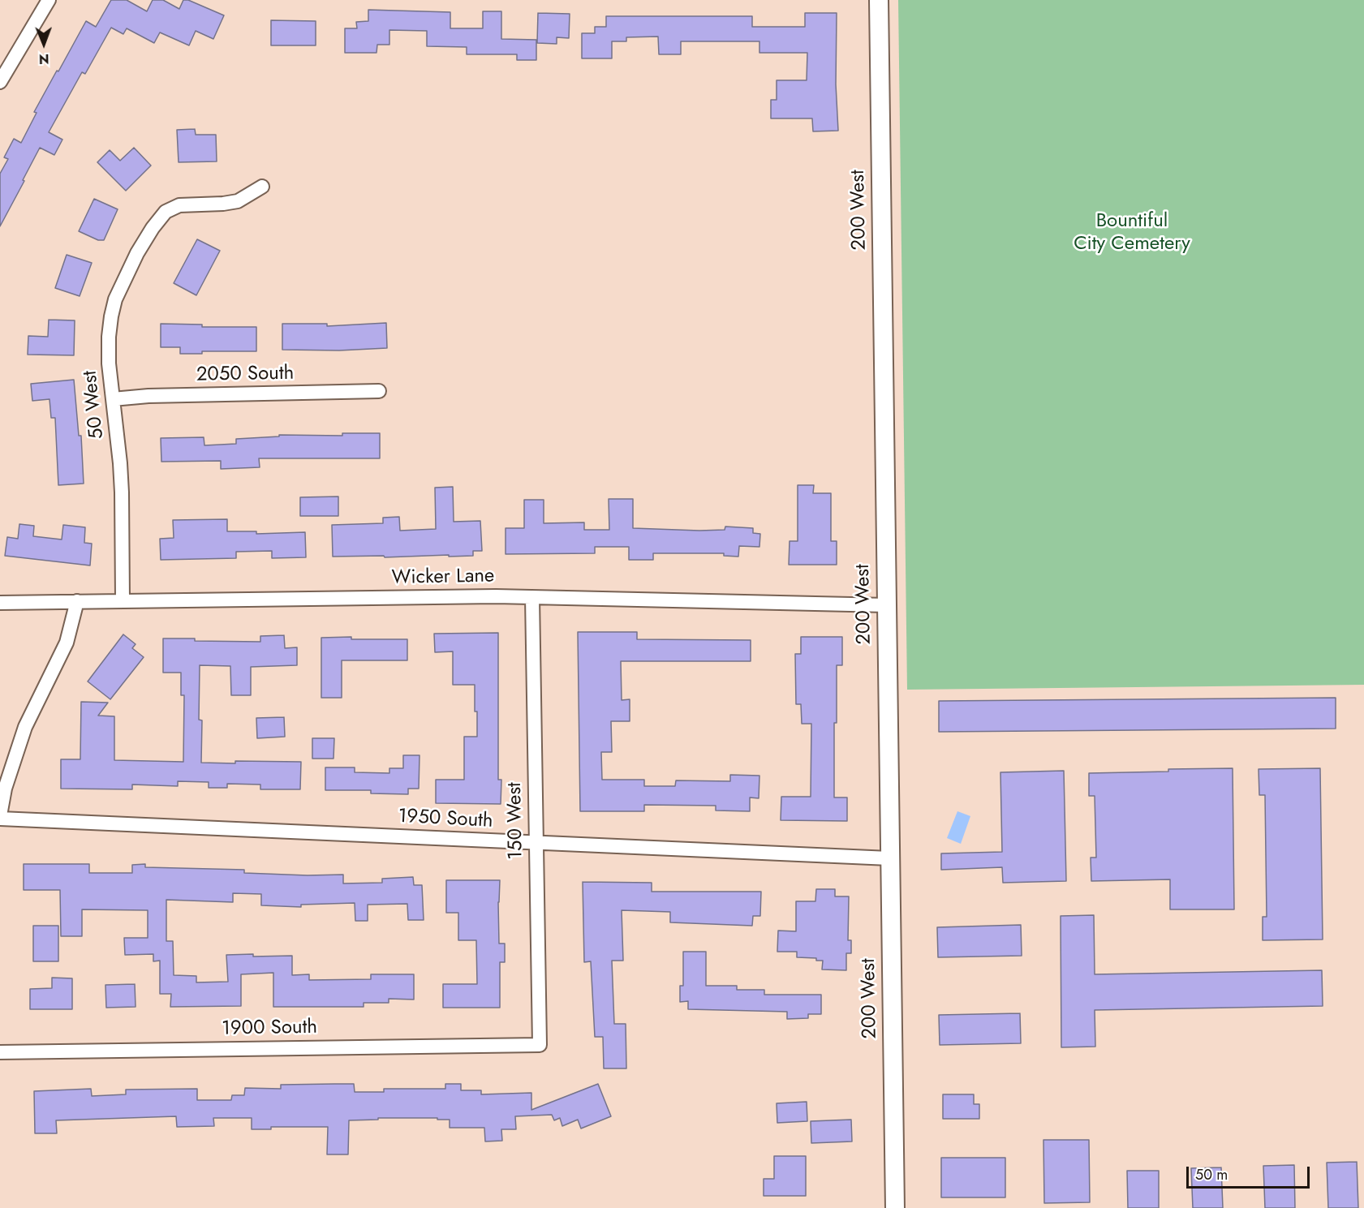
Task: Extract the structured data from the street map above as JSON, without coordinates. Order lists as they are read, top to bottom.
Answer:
{
  "streets": {
    "street": [
      "200 West",
      "2050 South",
      "50 West",
      "Wicker Lane",
      "1950 South",
      "150 West",
      "1900 South"
    ]
  },
  "crossings": [
    ["200 West", "Wicker Lane"],
    ["200 West", "1950 South"],
    ["2050 South", "50 West"],
    ["50 West", "Wicker Lane"],
    ["Wicker Lane", "150 West"],
    ["1950 South", "150 West"],
    ["150 West", "1900 South"]
  ],
  "parks": ["Bountiful City Cemetery"],
  "scale_bar": "50 m",
  "north": "bottom"
}
